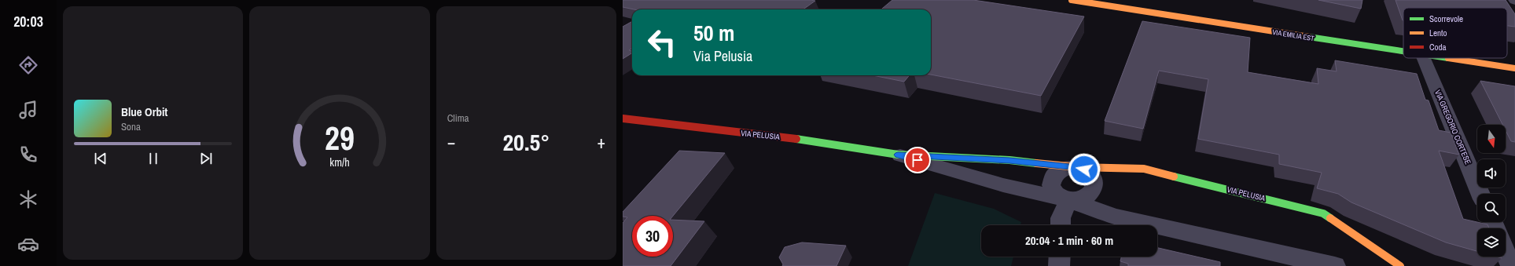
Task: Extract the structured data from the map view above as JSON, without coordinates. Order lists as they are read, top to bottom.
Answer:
{
  "streets": {
    "street": ["VIA EMILIA EST", "VIA GREGORIO CORTESE", "VIA PELUSIA"]
  },
  "legend": ["Scorrevole", "Lento", "Coda"],
  "north": "bottom",
  "page": {
    "tabs": "20:03",
    "tile": "Clima",
    "turn": ["50 m", "Via Pelusia"],
    "song": ["Blue Orbit", "Sona"],
    "heat": ["−", "20.5°", "+"],
    "limit": "30",
    "trip": "20:04 · 1 min · 60 m",
    "gauge": ["29", "km/h"]
  }
}
